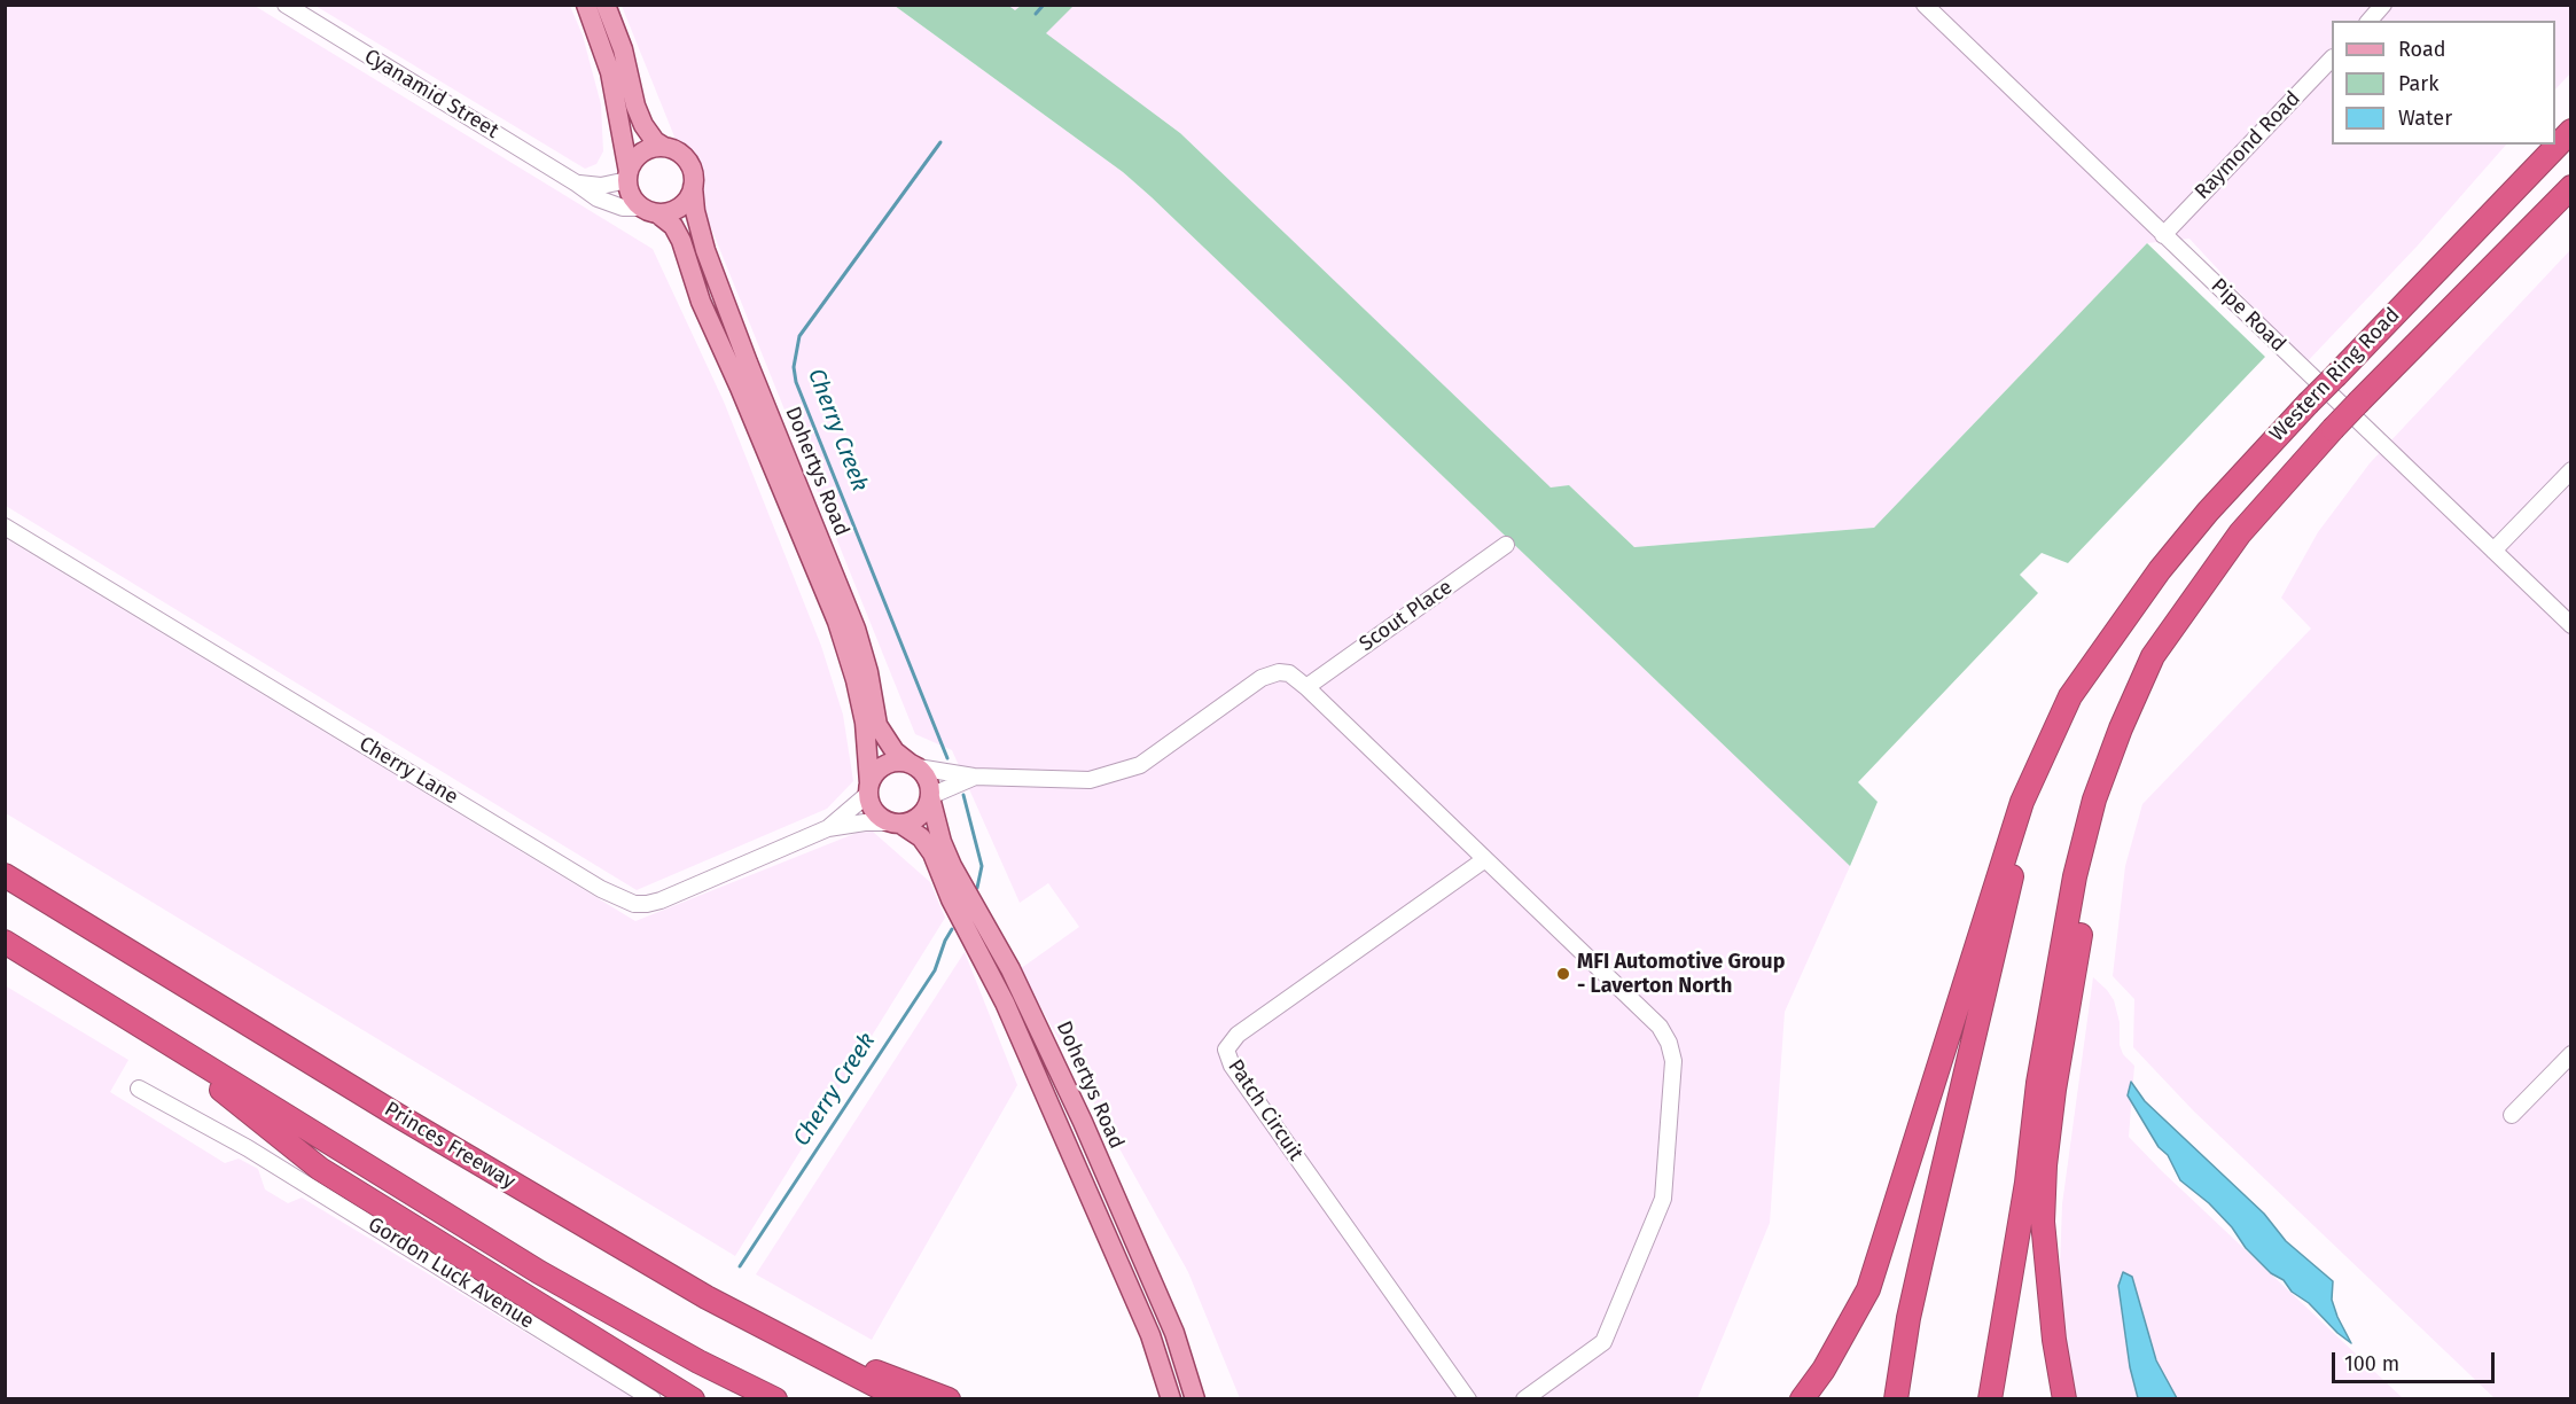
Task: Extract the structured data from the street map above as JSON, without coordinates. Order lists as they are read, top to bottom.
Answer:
{
  "streets": {
    "highway": ["Western Ring Road", "Princes Freeway"],
    "main road": ["Dohertys Road"],
    "street": [
      "Cyanamid Street",
      "Raymond Road",
      "Pipe Road",
      "Scout Place",
      "Cherry Lane",
      "Patch Circuit",
      "Gordon Luck Avenue"
    ]
  },
  "crossings": [
    ["Cyanamid Street", "Dohertys Road"],
    ["Raymond Road", "Pipe Road"],
    ["Dohertys Road", "Cherry Lane"]
  ],
  "water": ["Cherry Creek"],
  "places": ["MFI Automotive Group - Laverton North"],
  "legend": ["Road", "Park", "Water"],
  "scale_bar": "100 m"
}
